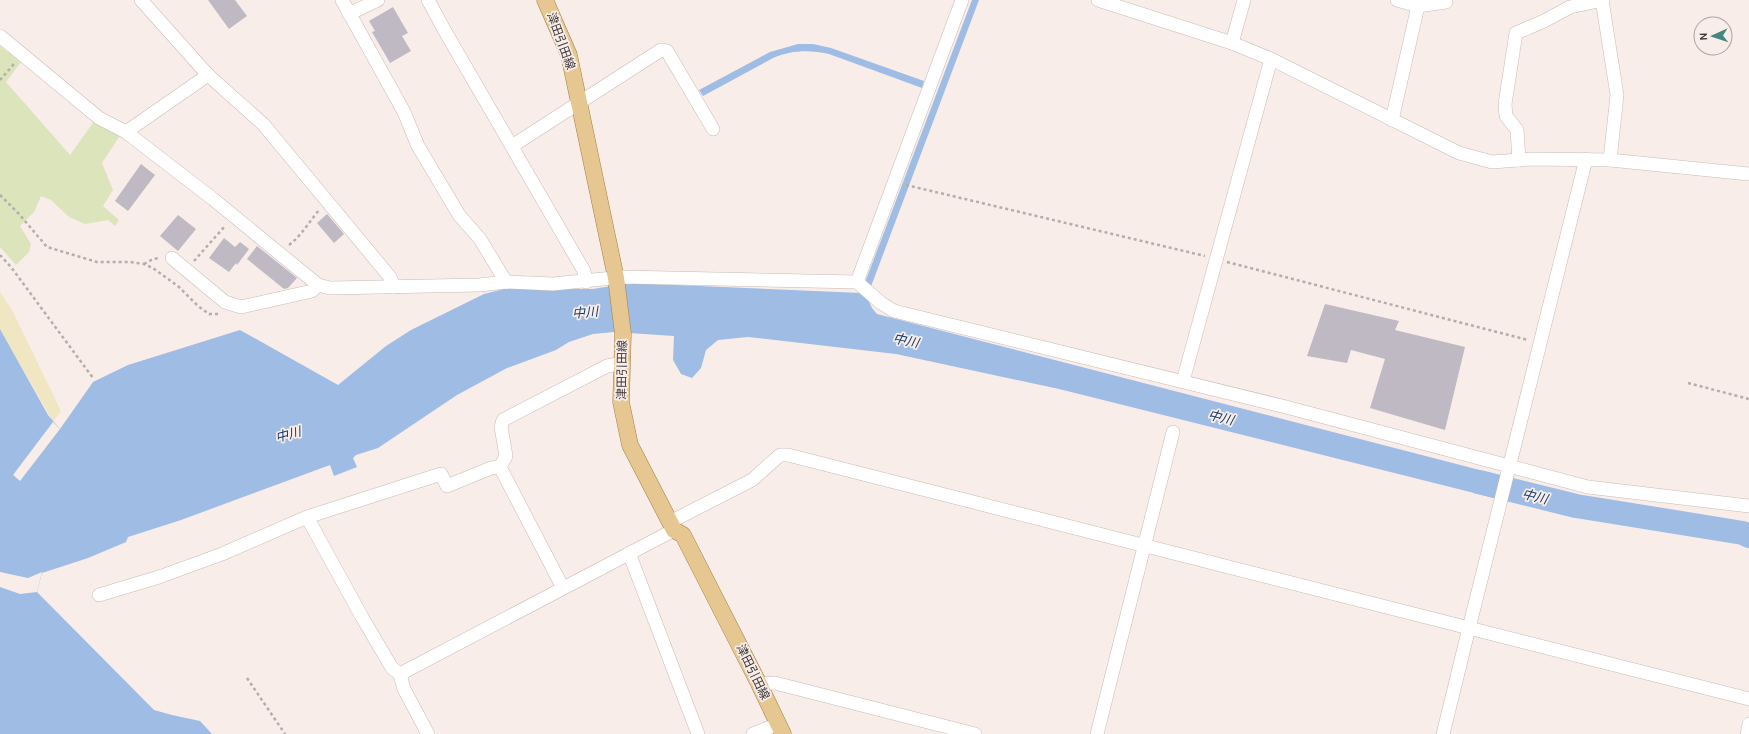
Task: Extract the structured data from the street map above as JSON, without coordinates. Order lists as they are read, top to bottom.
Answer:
{
  "streets": {
    "main road": ["津田引田線"]
  },
  "water": ["中川"],
  "north": "left"
}
